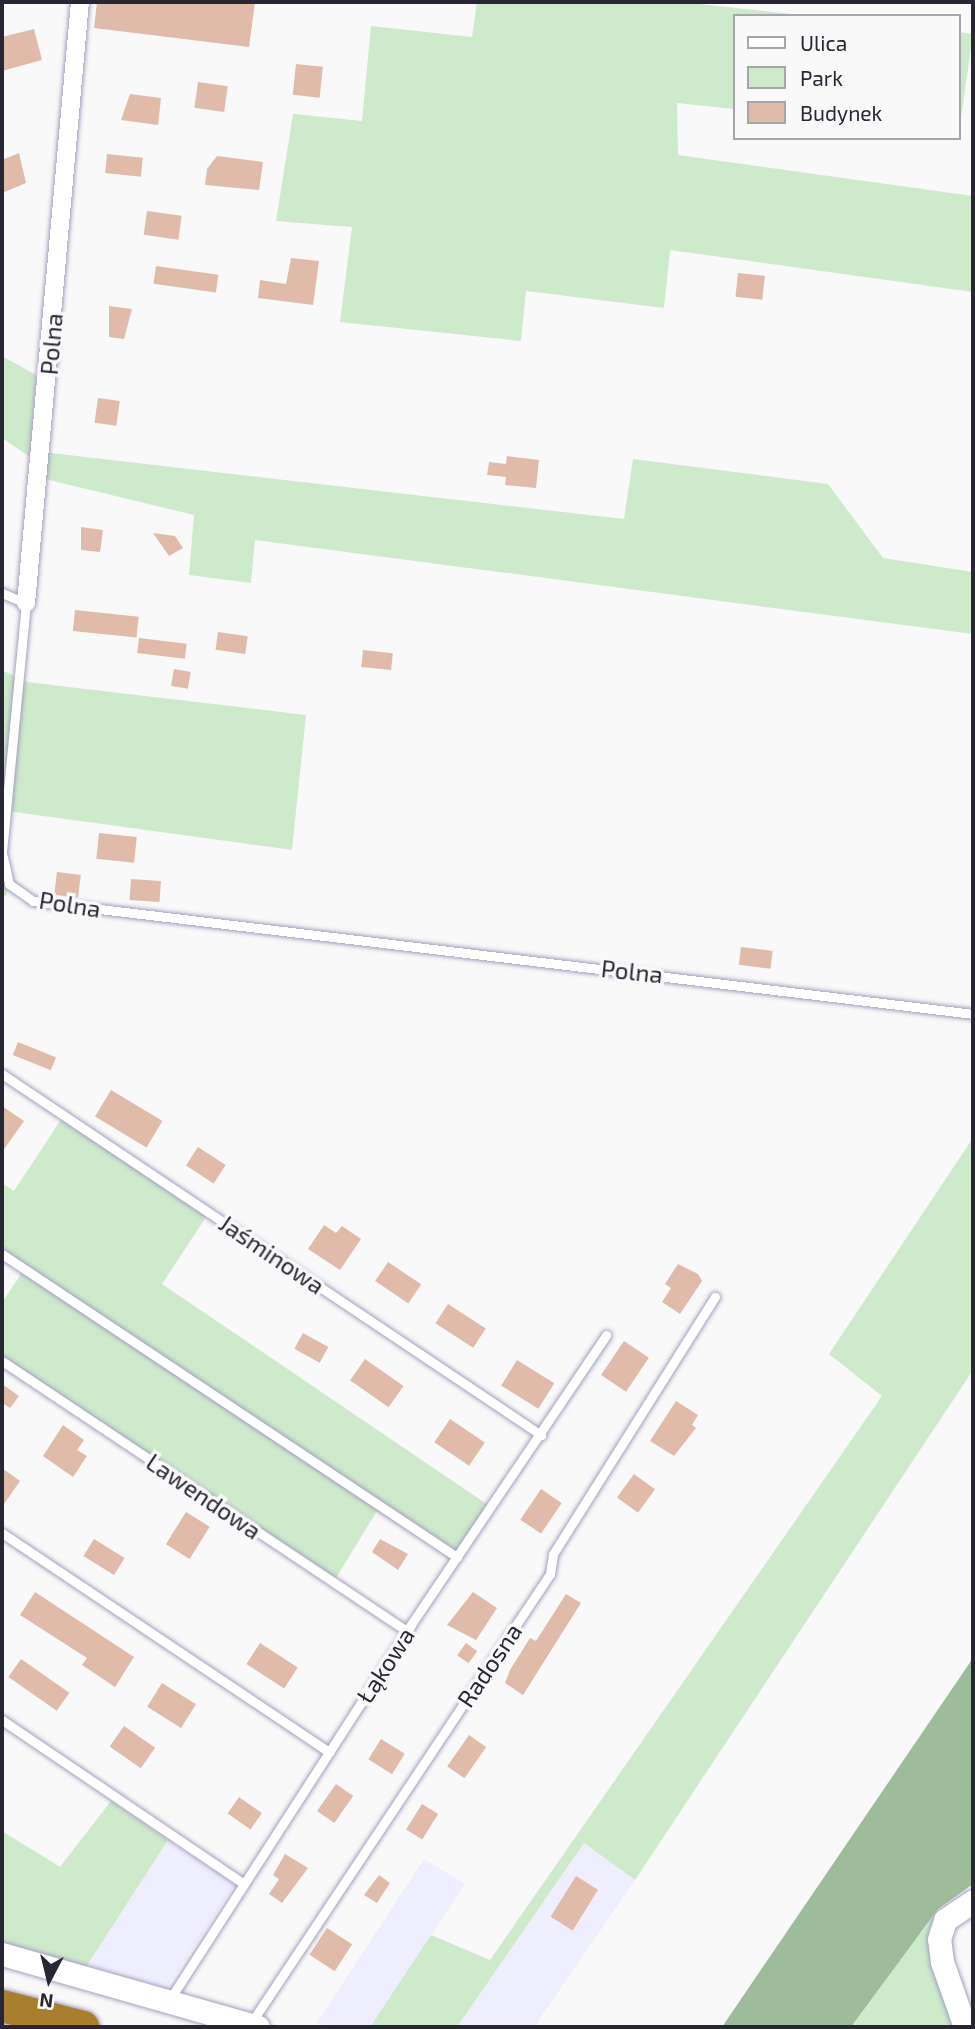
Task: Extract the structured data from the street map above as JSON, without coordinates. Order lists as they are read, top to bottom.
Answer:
{
  "streets": {
    "street": ["Polna"],
    "lane": [
      "Jaśminowa",
      "Lawendowa",
      "Łąkowa",
      "Radosna"
    ]
  },
  "crossings": [
    ["Jaśminowa", "Łąkowa"],
    ["Lawendowa", "Łąkowa"]
  ],
  "legend": ["Ulica", "Park", "Budynek"],
  "north": "bottom"
}
